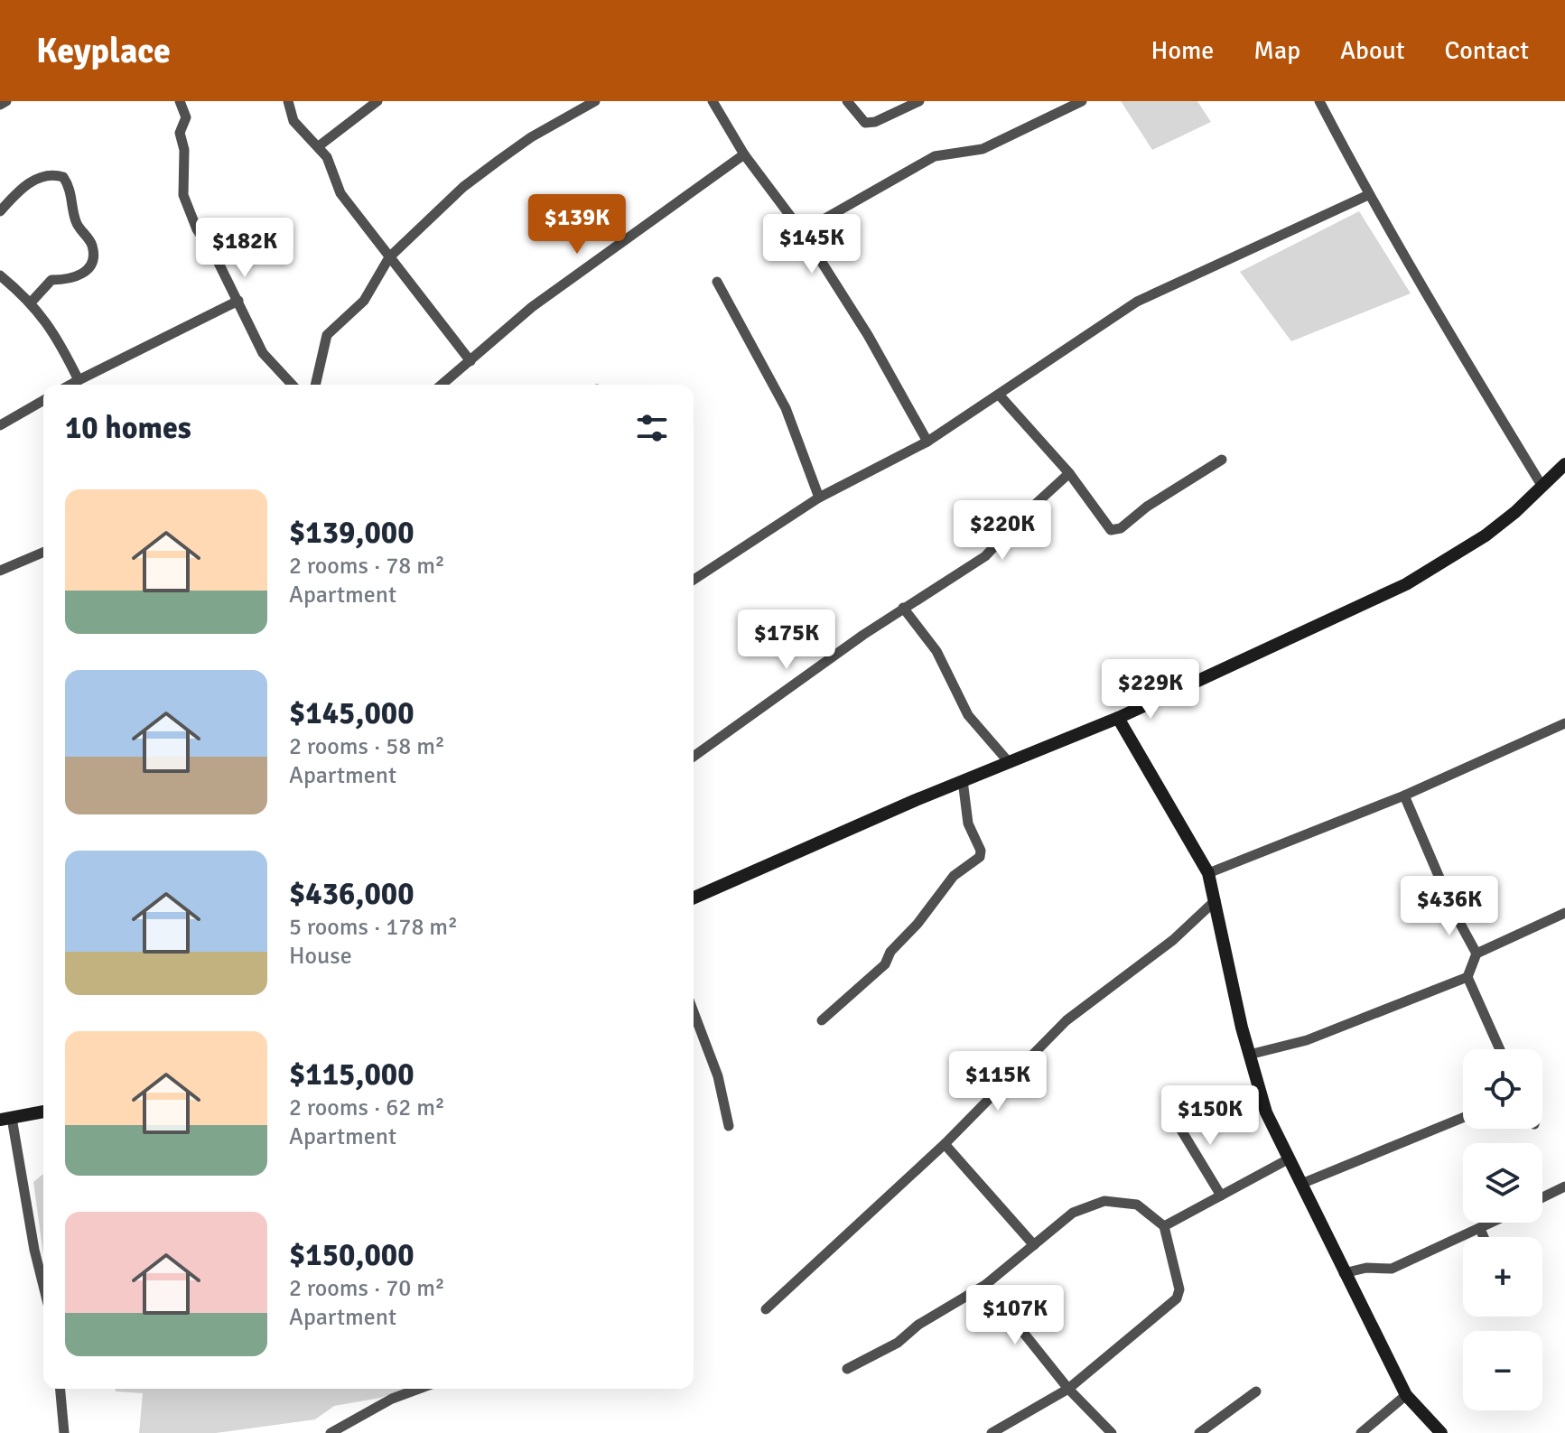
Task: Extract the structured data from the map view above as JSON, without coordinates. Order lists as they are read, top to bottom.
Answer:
{
  "page": {
    "header": "Keyplace",
    "nav": [
      "Home",
      "Map",
      "About",
      "Contact"
    ],
    "price": [
      "$139K",
      "$145K",
      "$182K",
      "$220K",
      "$175K",
      "$229K",
      "$436K",
      "$115K",
      "$150K",
      "$107K"
    ],
    "heading": "10 homes",
    "list": [
      {
        "name": "$139,000",
        "note": "2 rooms · 78 m² · Apartment"
      },
      {
        "name": "$145,000",
        "note": "2 rooms · 58 m² · Apartment"
      },
      {
        "name": "$436,000",
        "note": "5 rooms · 178 m² · House"
      },
      {
        "name": "$115,000",
        "note": "2 rooms · 62 m² · Apartment"
      },
      {
        "name": "$150,000",
        "note": "2 rooms · 70 m² · Apartment"
      }
    ],
    "map_buttons": ["+", "−"]
  }
}
